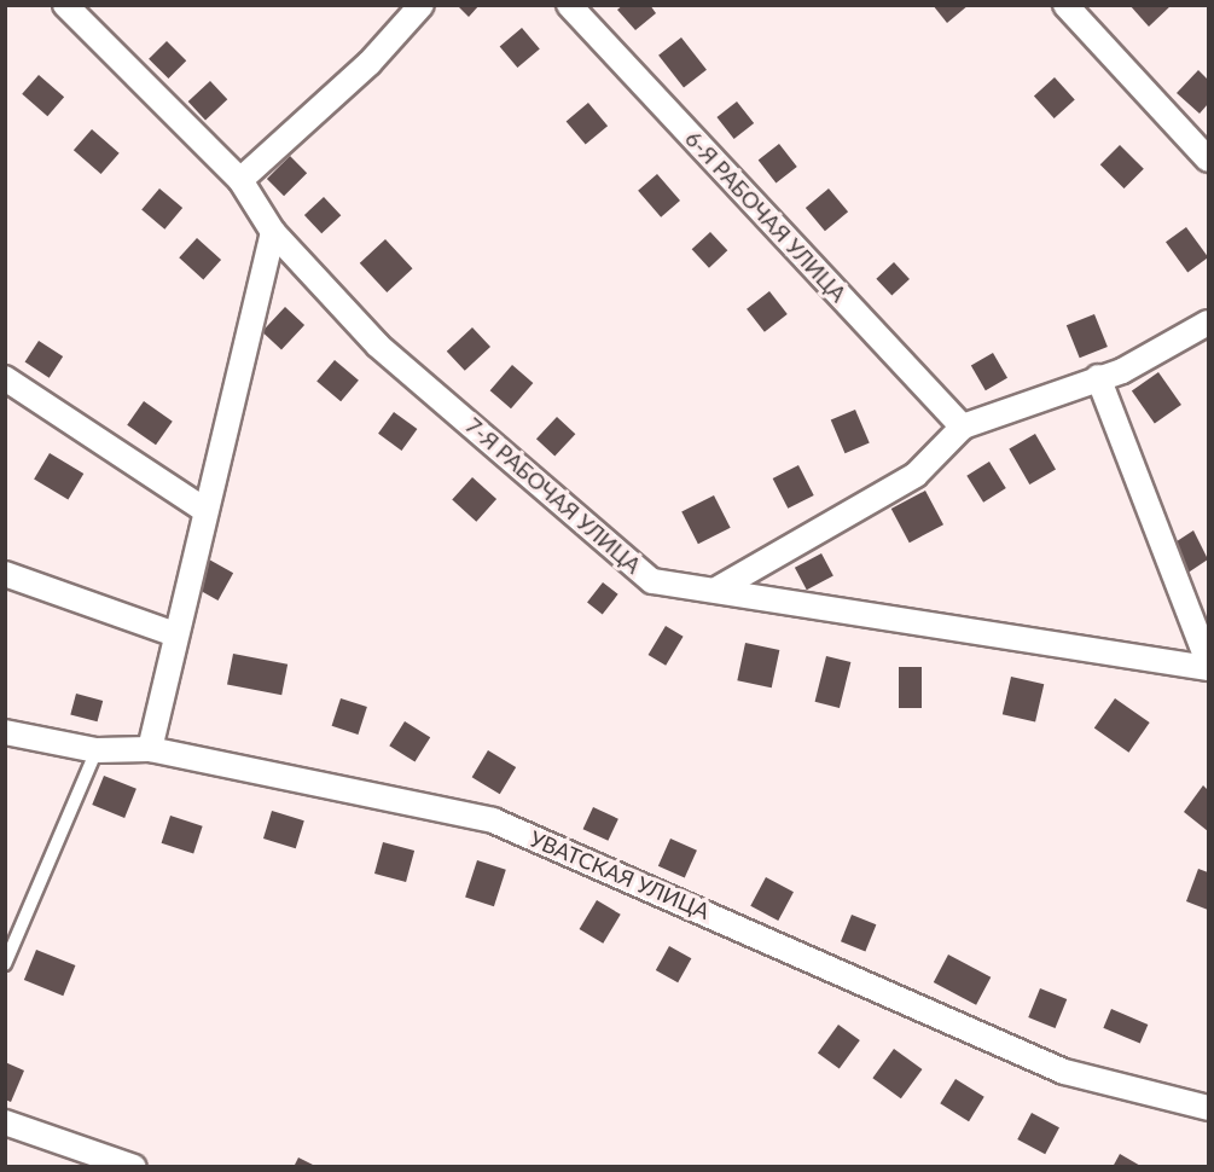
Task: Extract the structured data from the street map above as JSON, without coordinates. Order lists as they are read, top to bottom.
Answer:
{
  "streets": {
    "street": ["6-Я РАБОЧАЯ УЛИЦА", "7-Я РАБОЧАЯ УЛИЦА", "УВАТСКАЯ УЛИЦА"]
  }
}
